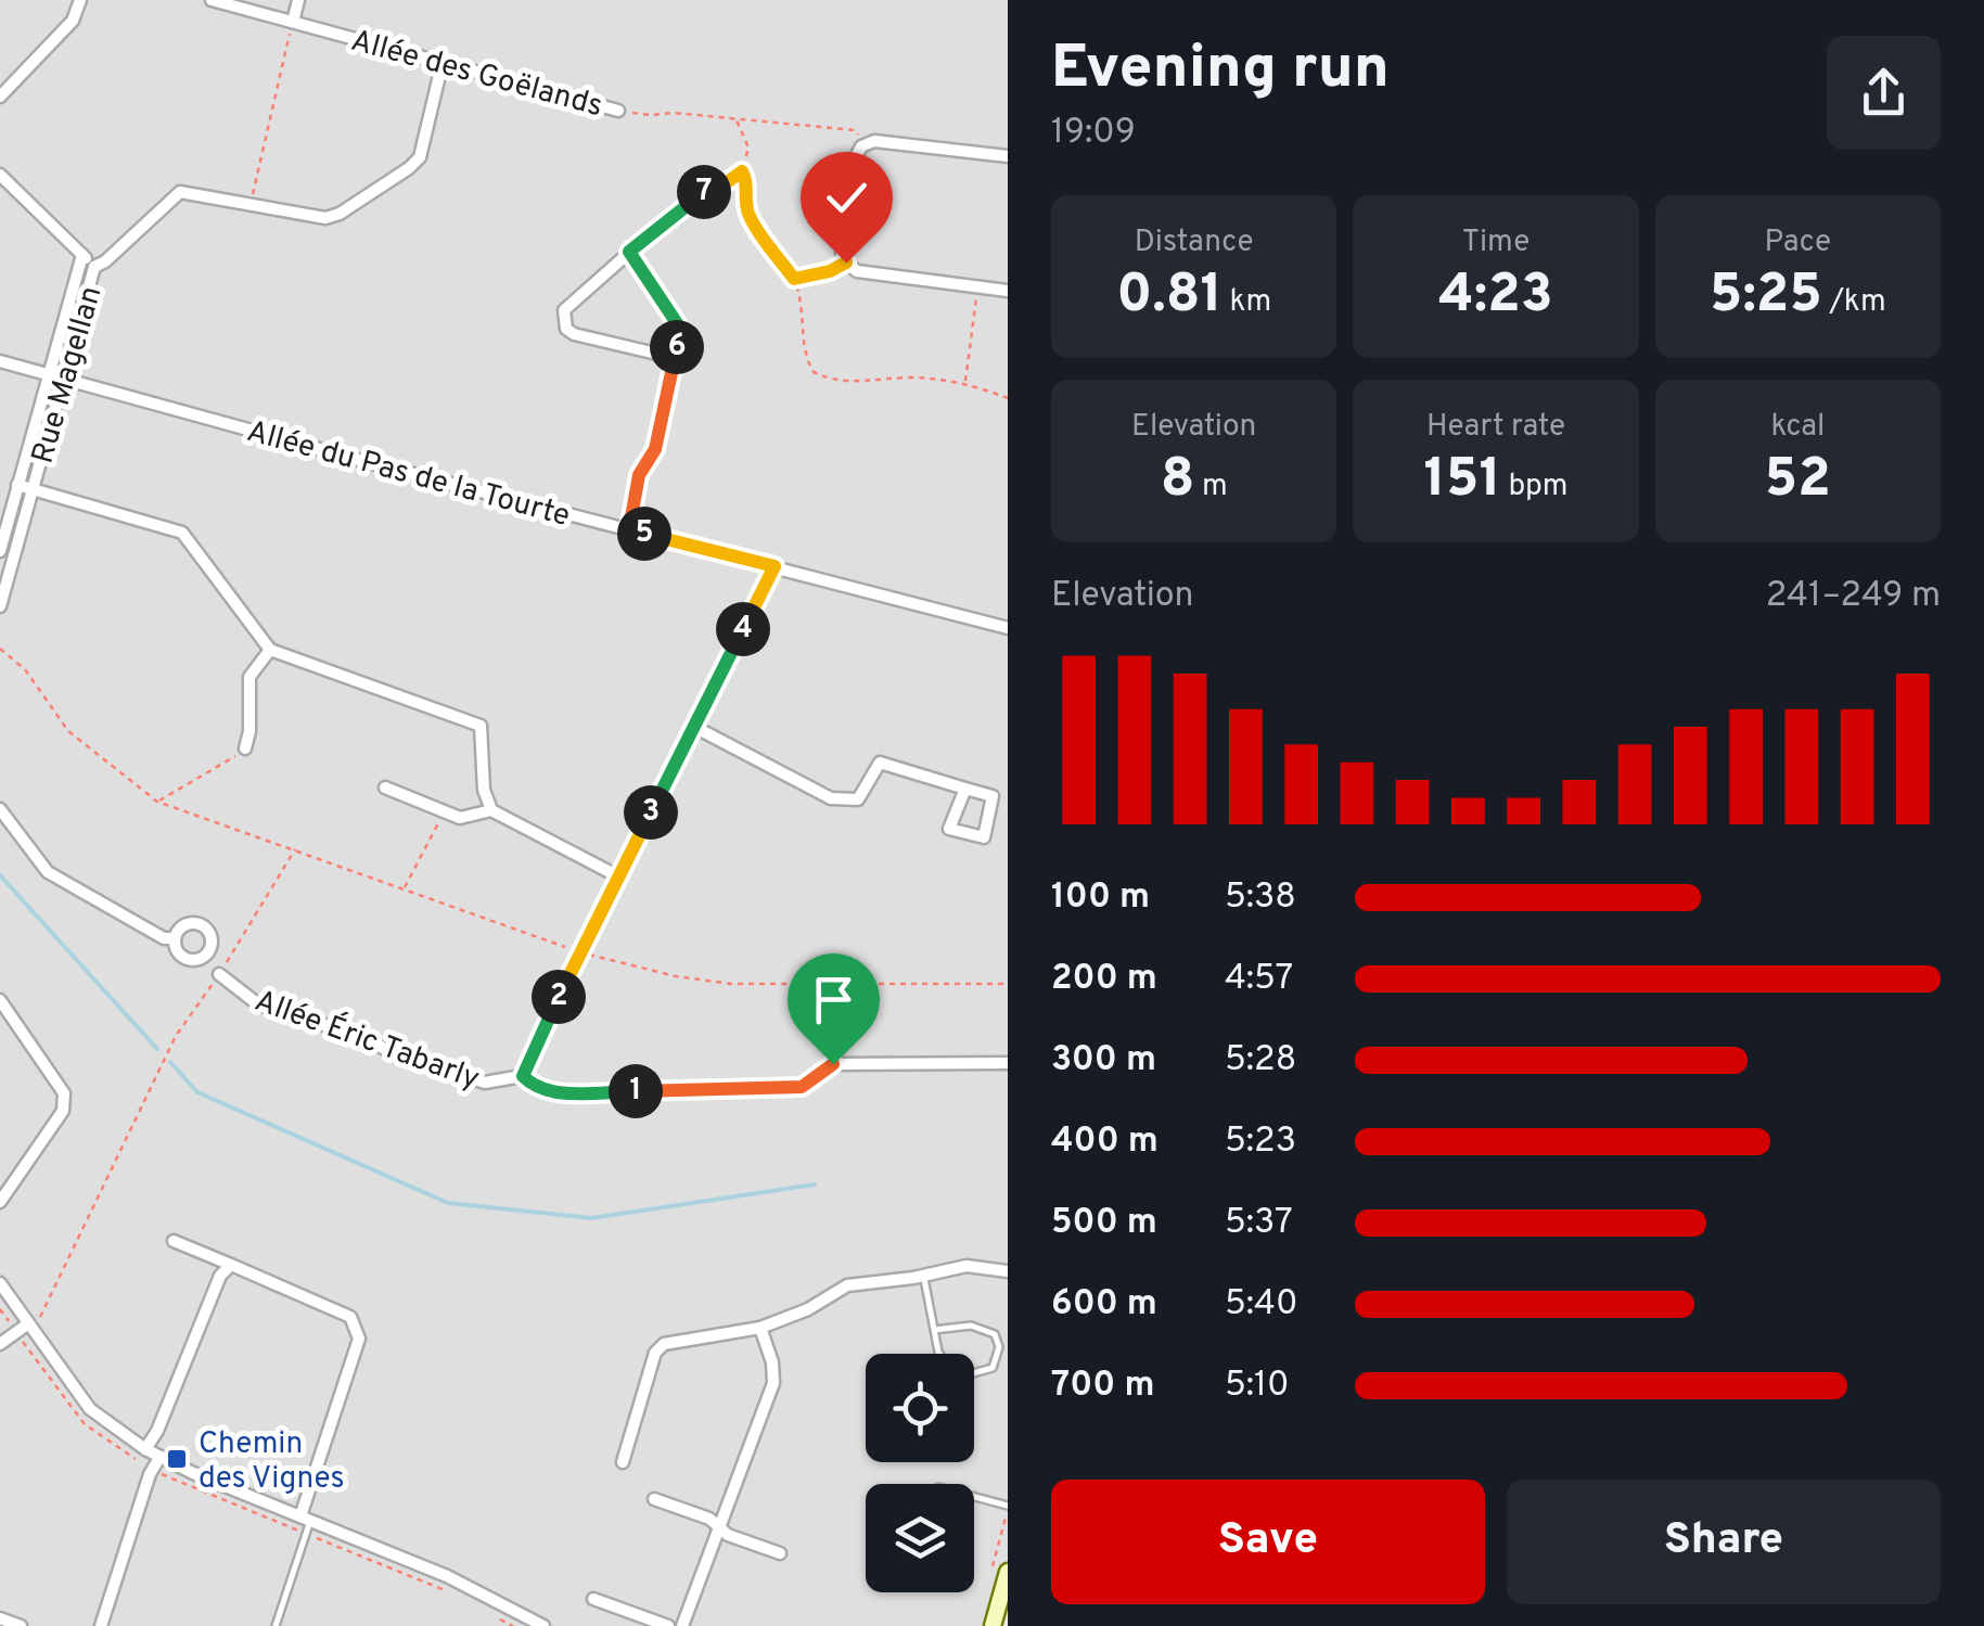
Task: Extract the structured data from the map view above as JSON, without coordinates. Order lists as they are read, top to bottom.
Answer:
{
  "streets": {
    "street": [
      "Allée des Goëlands",
      "Rue Magellan",
      "Allée du Pas de la Tourte",
      "Allée Éric Tabarly"
    ]
  },
  "crossings": [
    ["Rue Magellan", "Allée du Pas de la Tourte"]
  ],
  "places": {
    "transit": ["Chemin des Vignes"]
  },
  "page": {
    "heading": ["Evening run", "19:09"],
    "pins": [
      "7",
      "6",
      "5",
      "4",
      "3",
      "2",
      "1"
    ],
    "stats": [
      ["Distance", "0.81 km"],
      ["Time", "4:23"],
      ["Pace", "5:25 /km"],
      ["Elevation", "8 m"],
      ["Heart rate", "151 bpm"],
      ["kcal", "52"]
    ],
    "chart": ["Elevation", "241–249 m"],
    "list": [
      {
        "name": "100 m",
        "note": "5:38"
      },
      {
        "name": "200 m",
        "note": "4:57"
      },
      {
        "name": "300 m",
        "note": "5:28"
      },
      {
        "name": "400 m",
        "note": "5:23"
      },
      {
        "name": "500 m",
        "note": "5:37"
      },
      {
        "name": "600 m",
        "note": "5:40"
      },
      {
        "name": "700 m",
        "note": "5:10"
      }
    ],
    "buttons": ["Save", "Share"]
  }
}
